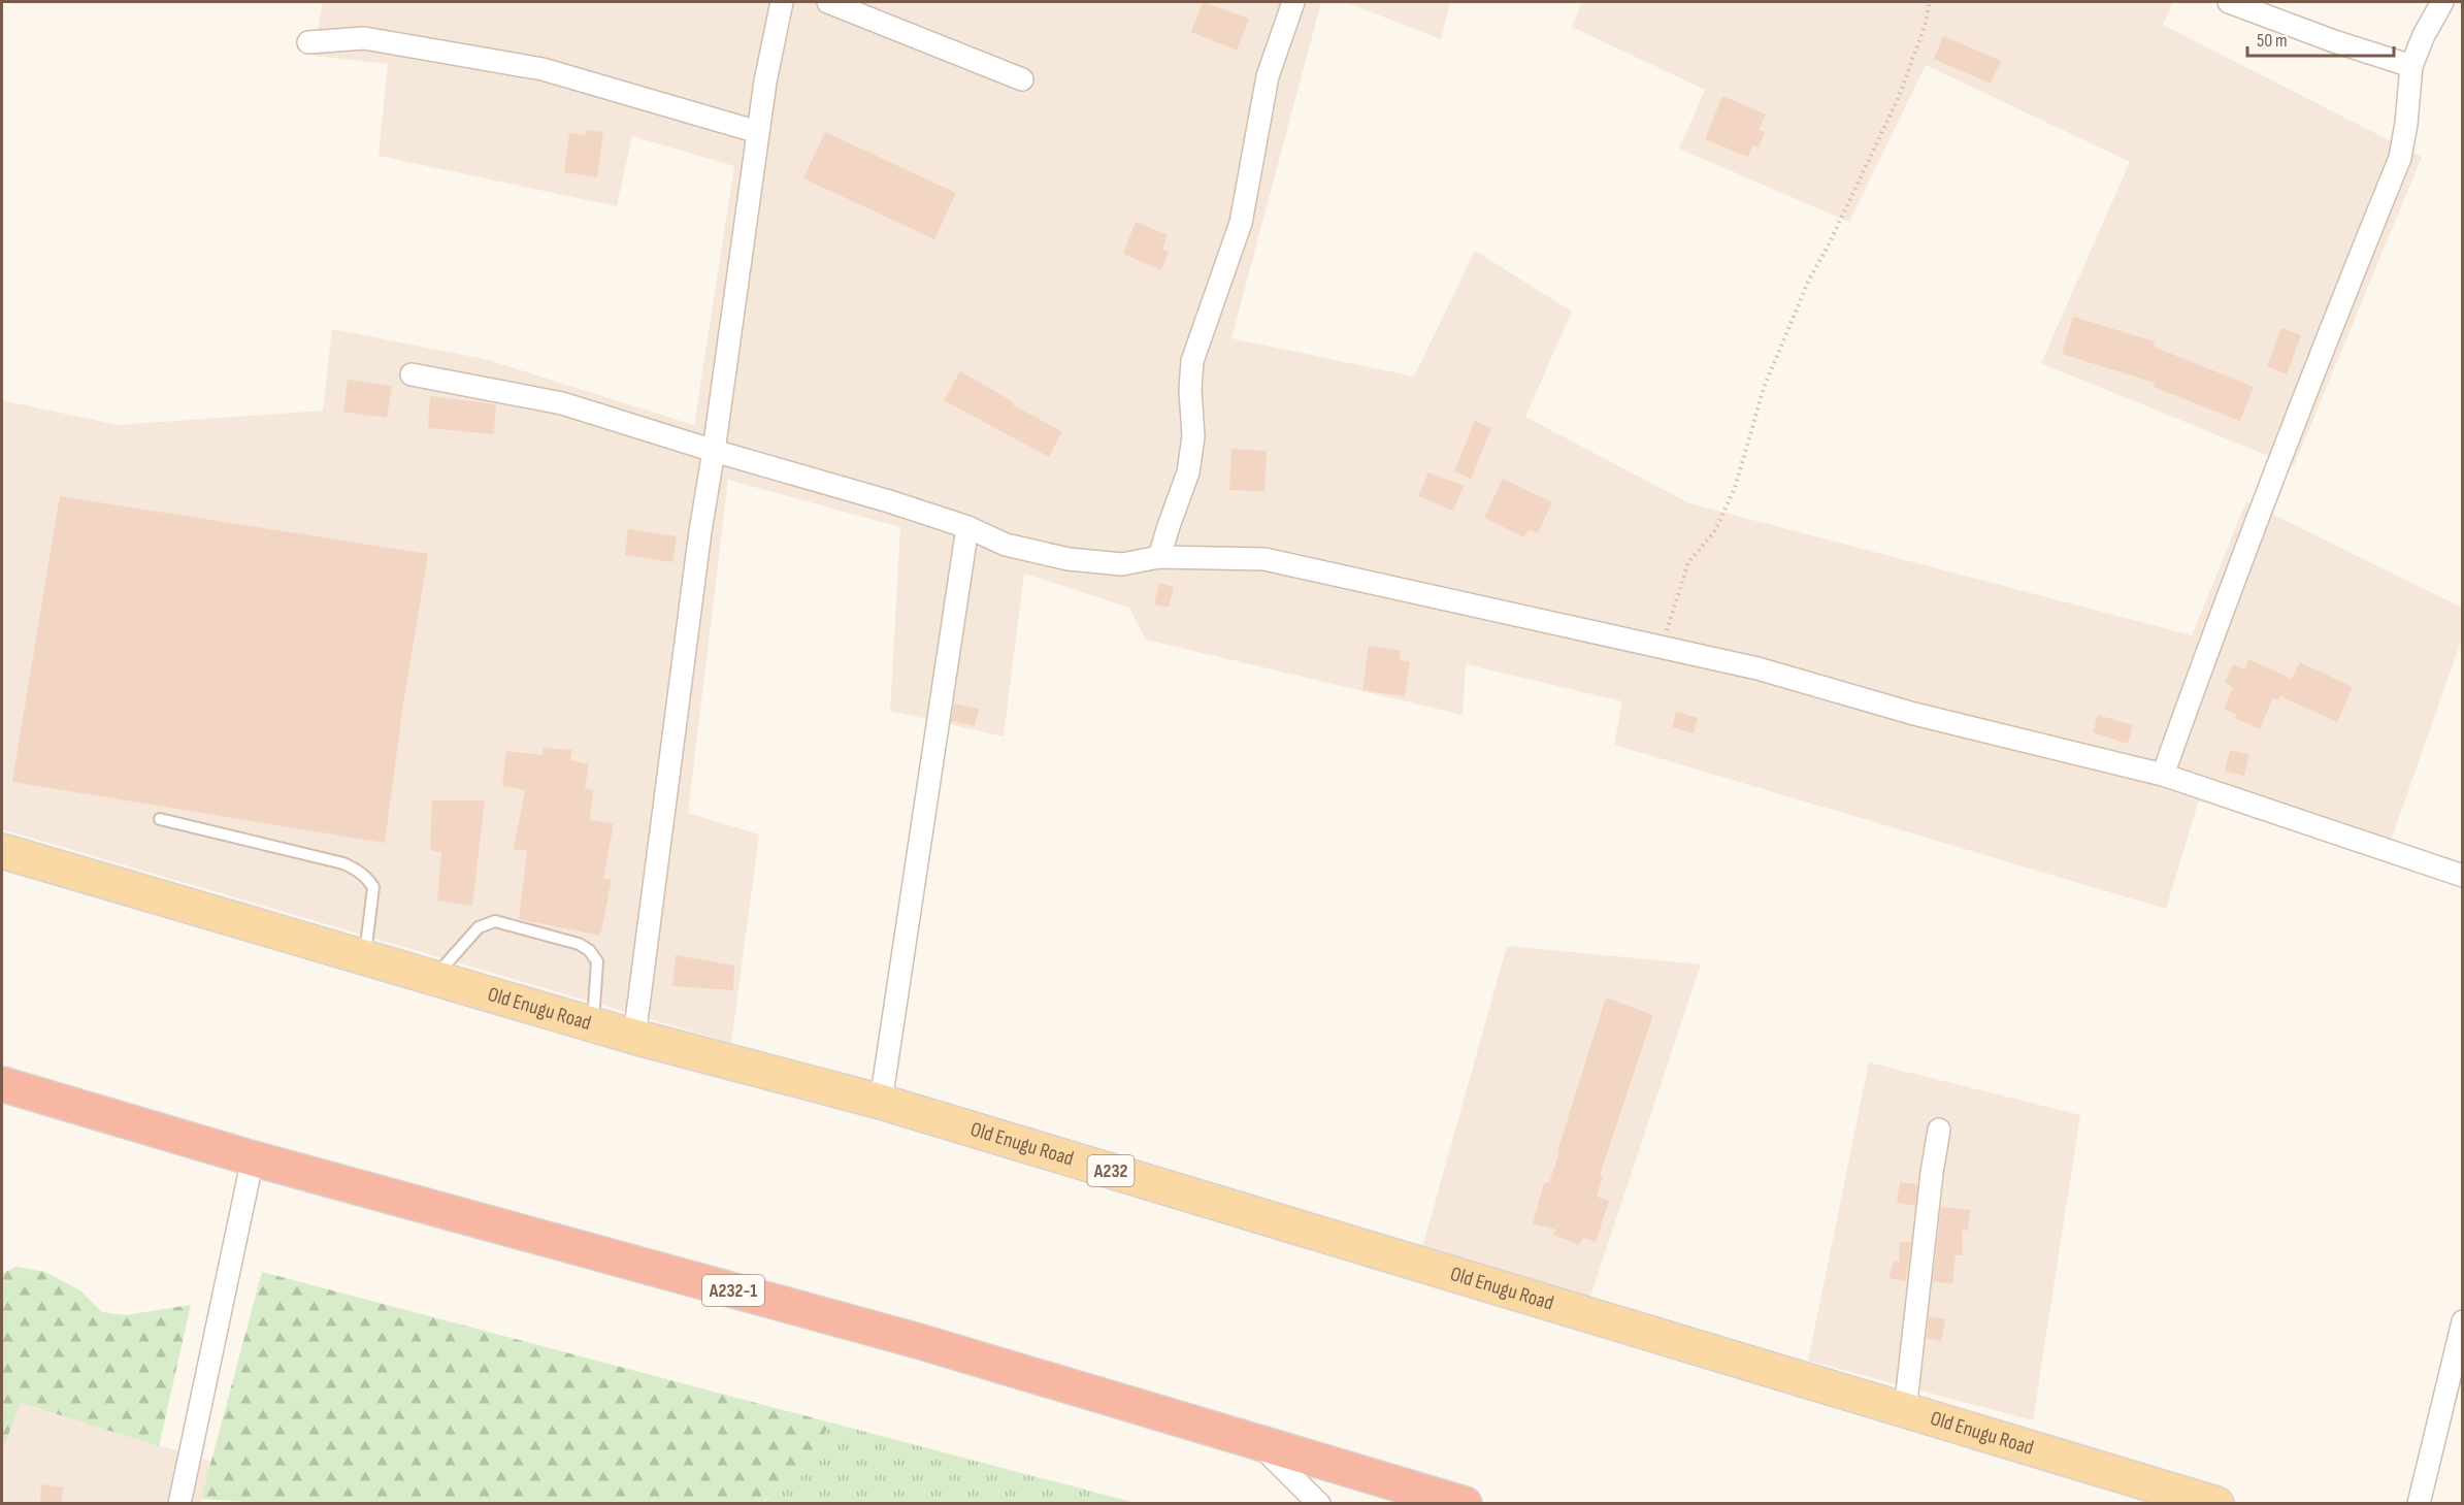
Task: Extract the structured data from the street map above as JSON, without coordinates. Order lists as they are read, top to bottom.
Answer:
{
  "streets": {
    "highway": ["A232-1"],
    "main road": ["Old Enugu Road", "A232"]
  },
  "scale_bar": "50 m"
}
